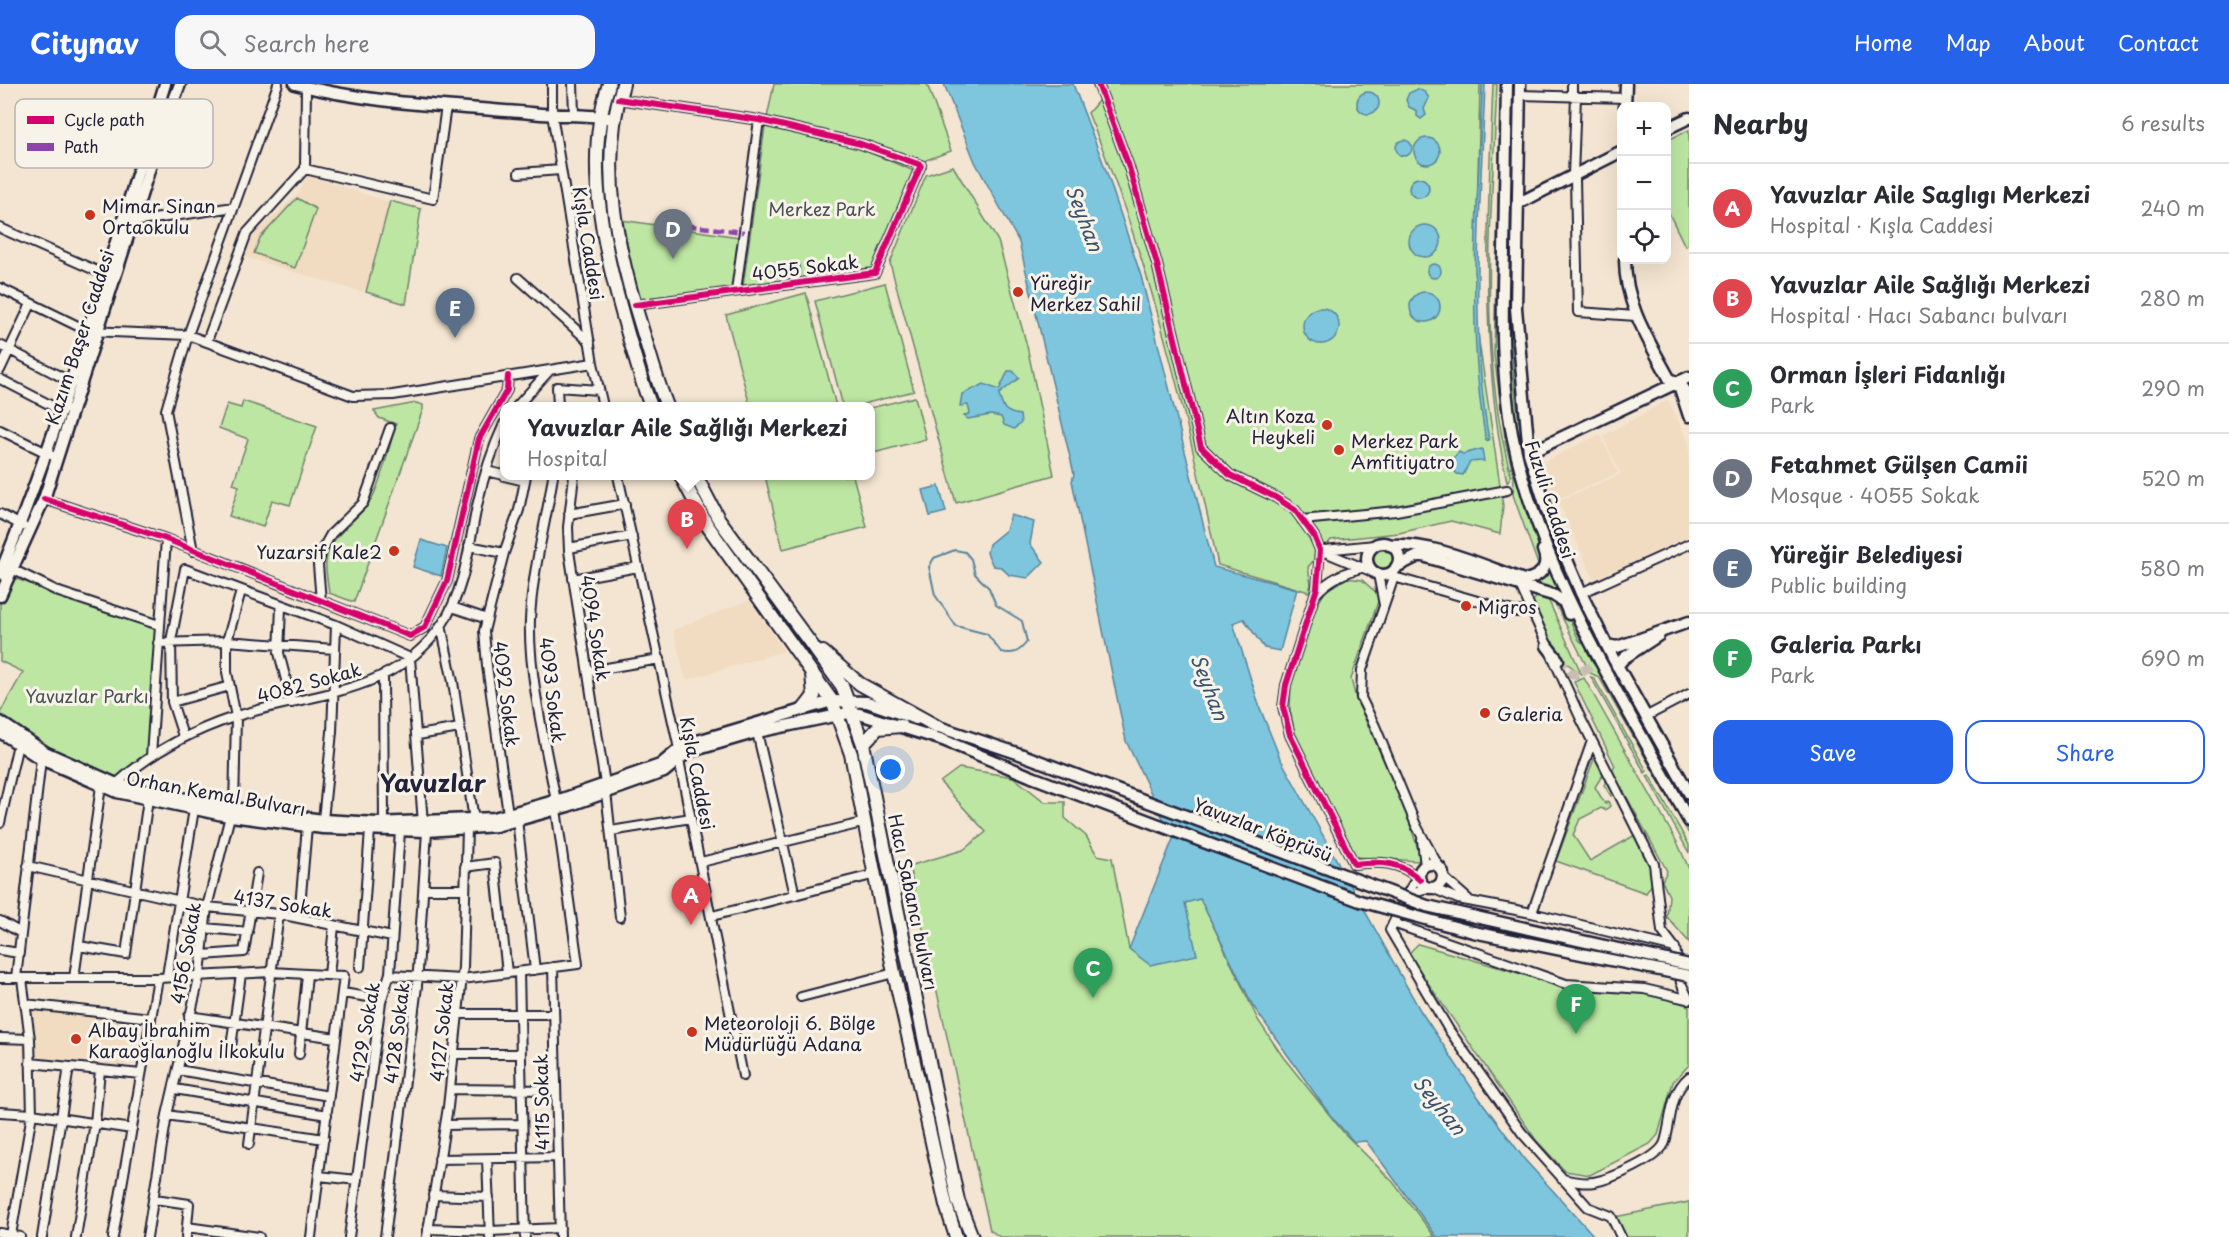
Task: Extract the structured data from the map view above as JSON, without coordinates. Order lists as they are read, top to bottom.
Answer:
{
  "streets": {
    "main road": [
      "Kazım Başer Caddesi",
      "Fuzuli Caddesi",
      "Orhan Kemal Bulvarı",
      "Yavuzlar Köprüsü",
      "Hacı Sabancı bulvarı"
    ],
    "street": [
      "Kışla Caddesi",
      "4055 Sokak",
      "4094 Sokak",
      "4082 Sokak",
      "4093 Sokak",
      "4092 Sokak",
      "4137 Sokak",
      "4156 Sokak",
      "4129 Sokak",
      "4127 Sokak",
      "4128 Sokak",
      "4115 Sokak"
    ]
  },
  "crossings": [
    ["Kışla Caddesi", "Orhan Kemal Bulvarı"],
    ["4094 Sokak", "Orhan Kemal Bulvarı"],
    ["4082 Sokak", "Orhan Kemal Bulvarı"],
    ["4082 Sokak", "4156 Sokak"],
    ["4082 Sokak", "4127 Sokak"],
    ["4082 Sokak", "4128 Sokak"],
    ["4093 Sokak", "Orhan Kemal Bulvarı"],
    ["4093 Sokak", "4115 Sokak"],
    ["4092 Sokak", "Orhan Kemal Bulvarı"],
    ["Orhan Kemal Bulvarı", "Yavuzlar Köprüsü"],
    ["Orhan Kemal Bulvarı", "Hacı Sabancı bulvarı"],
    ["Orhan Kemal Bulvarı", "4156 Sokak"],
    ["Orhan Kemal Bulvarı", "4129 Sokak"],
    ["Orhan Kemal Bulvarı", "4127 Sokak"],
    ["Orhan Kemal Bulvarı", "4128 Sokak"],
    ["Yavuzlar Köprüsü", "Hacı Sabancı bulvarı"],
    ["4137 Sokak", "4156 Sokak"],
    ["4137 Sokak", "4129 Sokak"]
  ],
  "districts": ["Yavuzlar"],
  "water": ["Seyhan"],
  "parks": ["Merkez Park", "Yavuzlar Parkı"],
  "places": [
    "Mimar Sinan Ortaokulu",
    "Yüreğir Merkez Sahil",
    "Altın Koza Heykeli",
    "Merkez Park Amfitiyatro",
    "Yuzarsif Kale2",
    "Migros",
    "Galeria",
    "Meteoroloji 6. Bölge Müdürlüğü Adana",
    "Albay İbrahim Karaoğlanoğlu İlkokulu"
  ],
  "legend": ["Cycle path", "Path"],
  "page": {
    "header": "Citynav",
    "search": "Search here",
    "nav": [
      "Home",
      "Map",
      "About",
      "Contact"
    ],
    "heading": ["Nearby", "6 results"],
    "map_buttons": ["+", "−"],
    "list": [
      {
        "mark": "A",
        "name": "Yavuzlar Aile Saglıgı Merkezi",
        "note": "Hospital · Kışla Caddesi",
        "value": "240 m"
      },
      {
        "mark": "B",
        "name": "Yavuzlar Aile Sağlığı Merkezi",
        "note": "Hospital · Hacı Sabancı bulvarı",
        "value": "280 m"
      },
      {
        "mark": "C",
        "name": "Orman İşleri Fidanlığı",
        "note": "Park",
        "value": "290 m"
      },
      {
        "mark": "D",
        "name": "Fetahmet Gülşen Camii",
        "note": "Mosque · 4055 Sokak",
        "value": "520 m"
      },
      {
        "mark": "E",
        "name": "Yüreğir Belediyesi",
        "note": "Public building",
        "value": "580 m"
      },
      {
        "mark": "F",
        "name": "Galeria Parkı",
        "note": "Park",
        "value": "690 m"
      }
    ],
    "pins": [
      "D",
      "E",
      "B",
      "A",
      "C",
      "F"
    ],
    "popup": ["Yavuzlar Aile Sağlığı Merkezi", "Hospital"],
    "buttons": ["Save", "Share"]
  }
}
